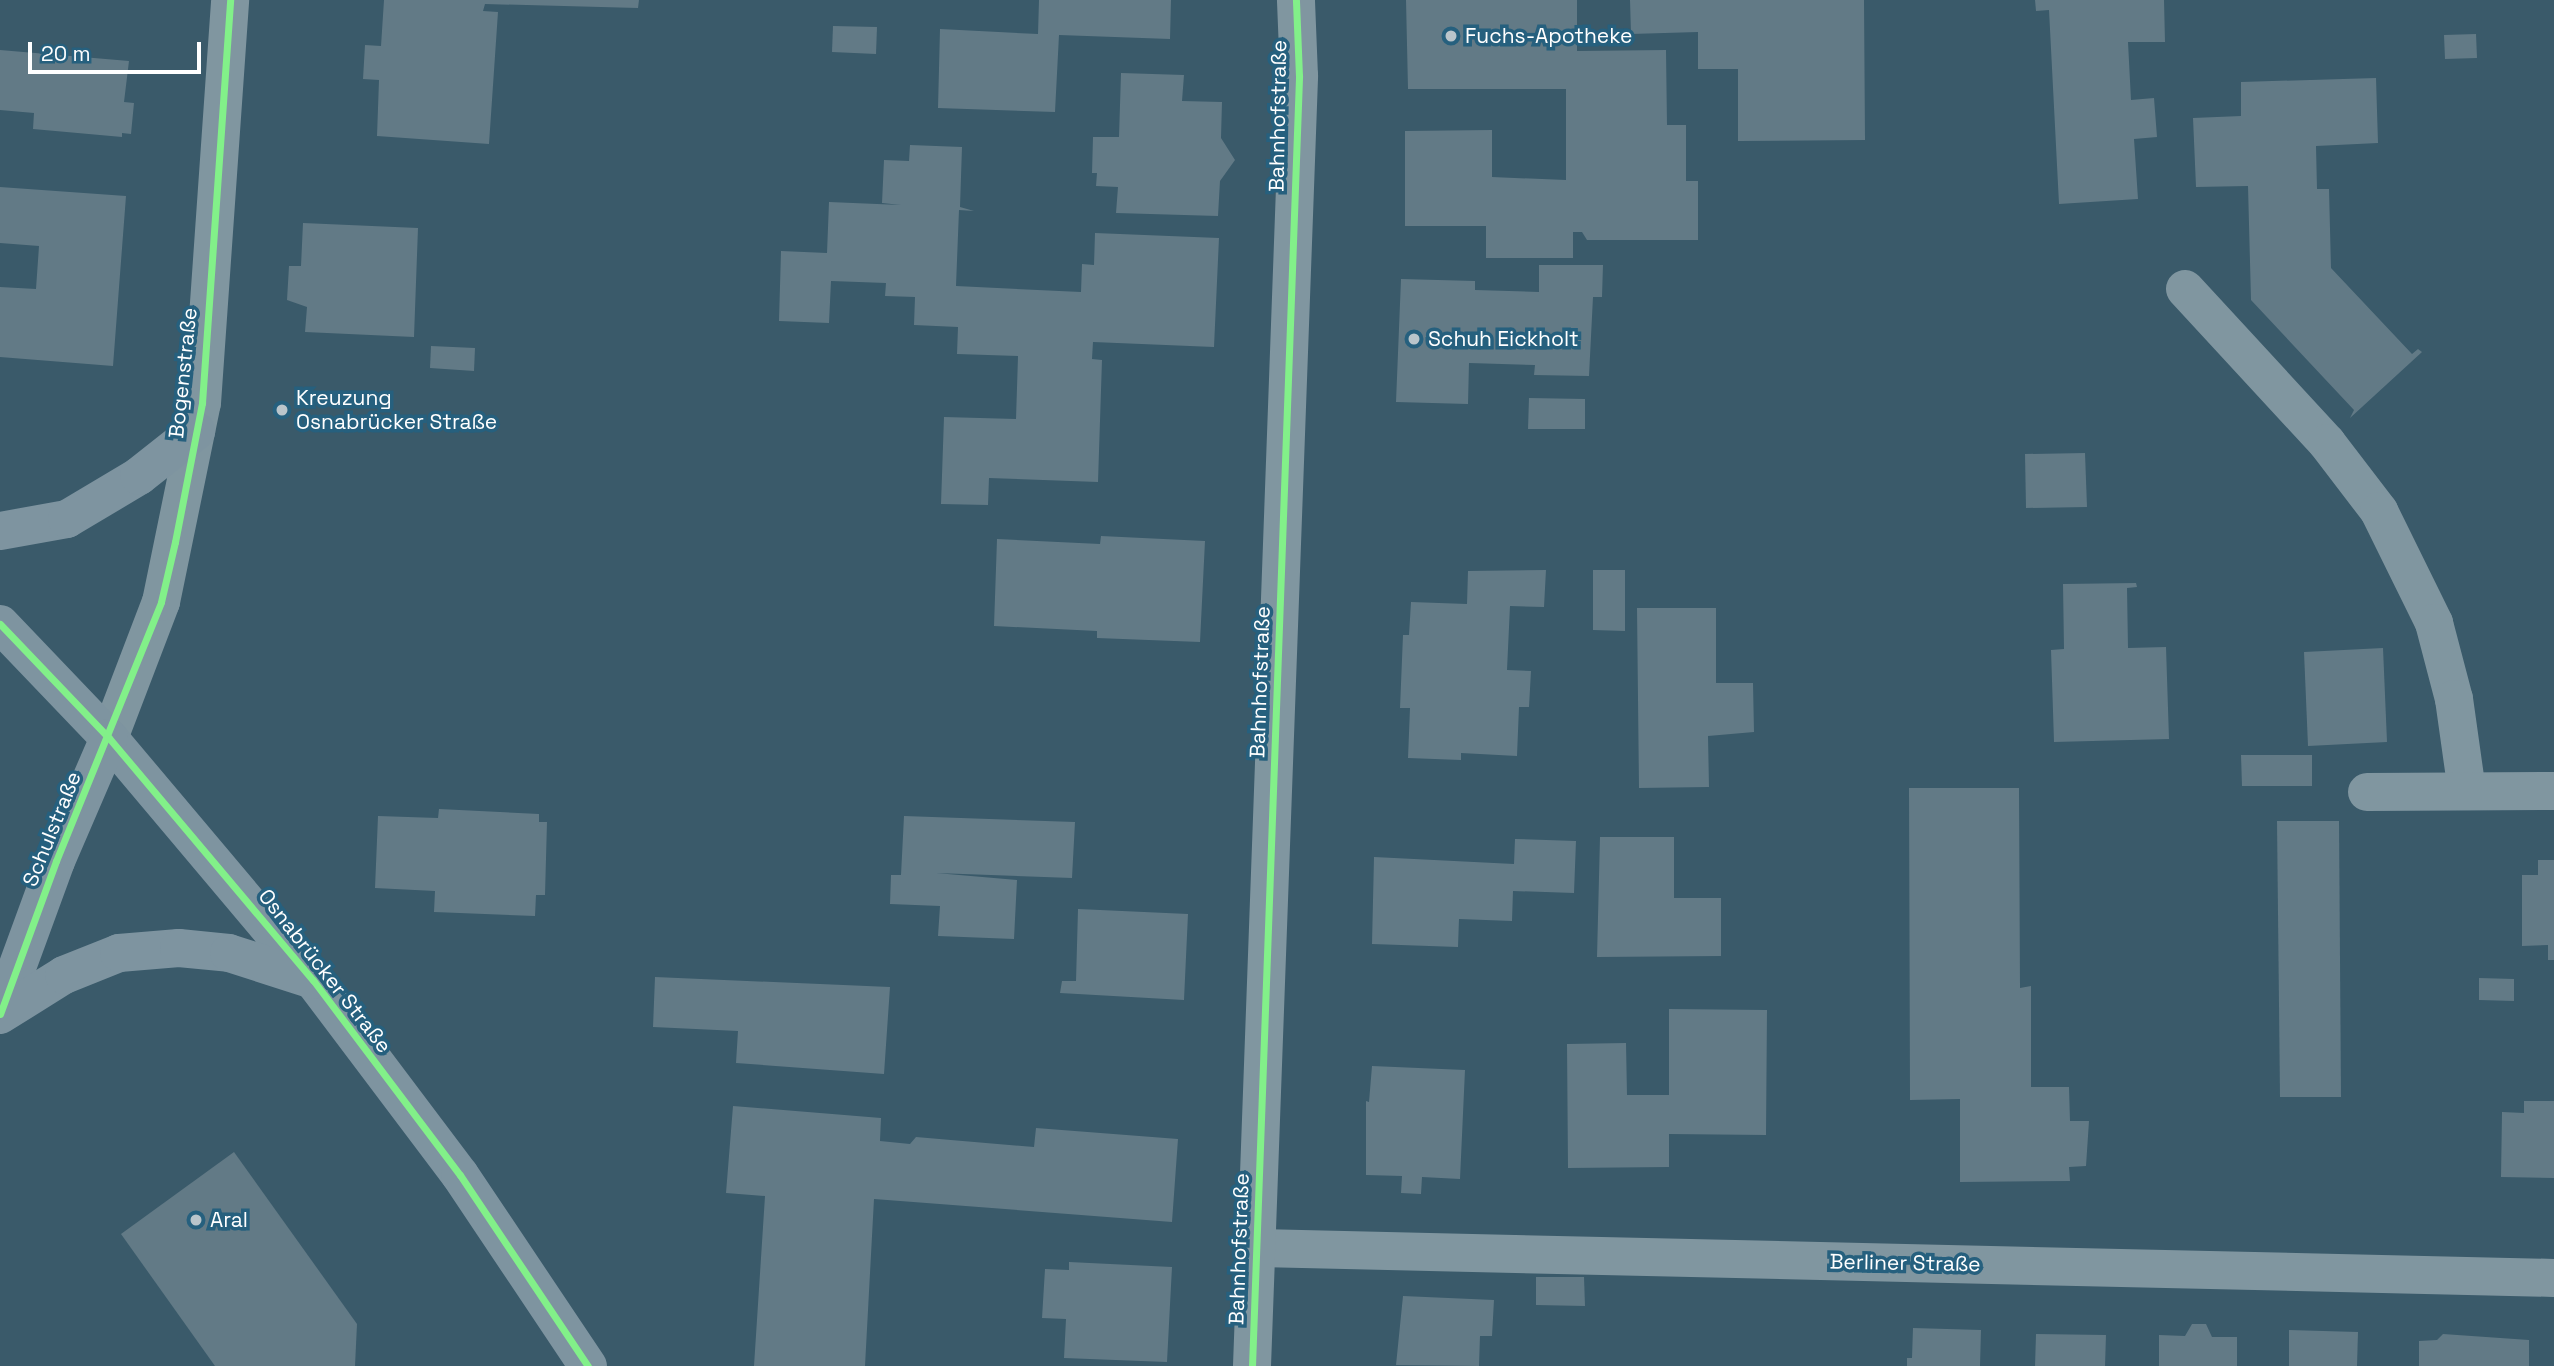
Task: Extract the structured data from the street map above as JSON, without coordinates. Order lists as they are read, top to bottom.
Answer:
{
  "streets": {
    "main road": ["Schulstraße", "Osnabrücker Straße"],
    "street": ["Bahnhofstraße", "Bogenstraße", "Berliner Straße"]
  },
  "crossings": [
    ["Bahnhofstraße", "Berliner Straße"],
    ["Bogenstraße", "Schulstraße"],
    ["Bogenstraße", "Osnabrücker Straße"],
    ["Schulstraße", "Osnabrücker Straße"]
  ],
  "places": [
    "Fuchs-Apotheke",
    "Schuh Eickholt",
    "Kreuzung Osnabrücker Straße",
    "Aral"
  ],
  "scale_bar": "20 m"
}
